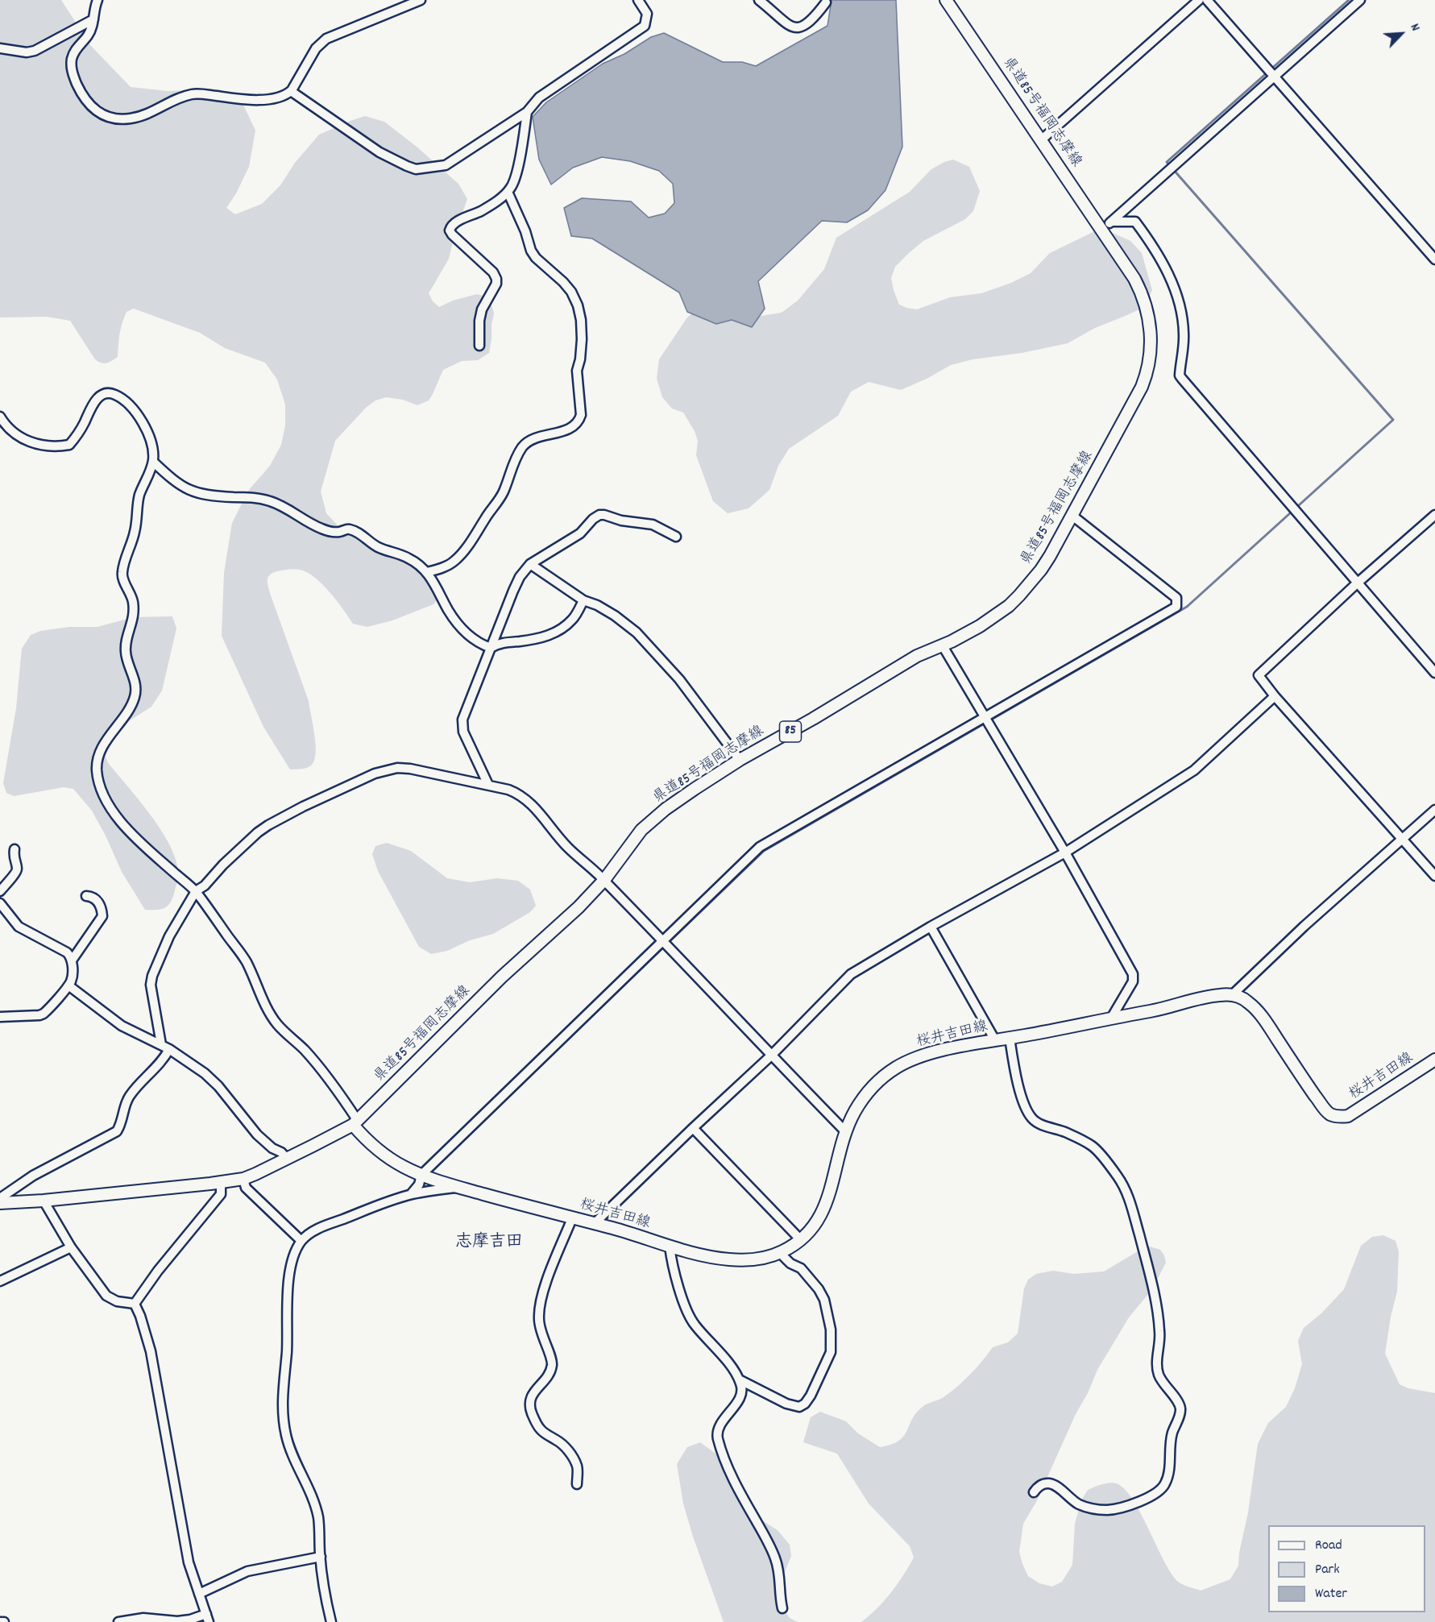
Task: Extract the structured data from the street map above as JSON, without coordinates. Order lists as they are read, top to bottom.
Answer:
{
  "streets": {
    "main road": ["県道85号福岡志摩線", "85", "桜井吉田線"]
  },
  "crossings": [
    ["県道85号福岡志摩線", "桜井吉田線"]
  ],
  "districts": ["志摩吉田"],
  "legend": ["Road", "Park", "Water"],
  "north": "top right"
}
